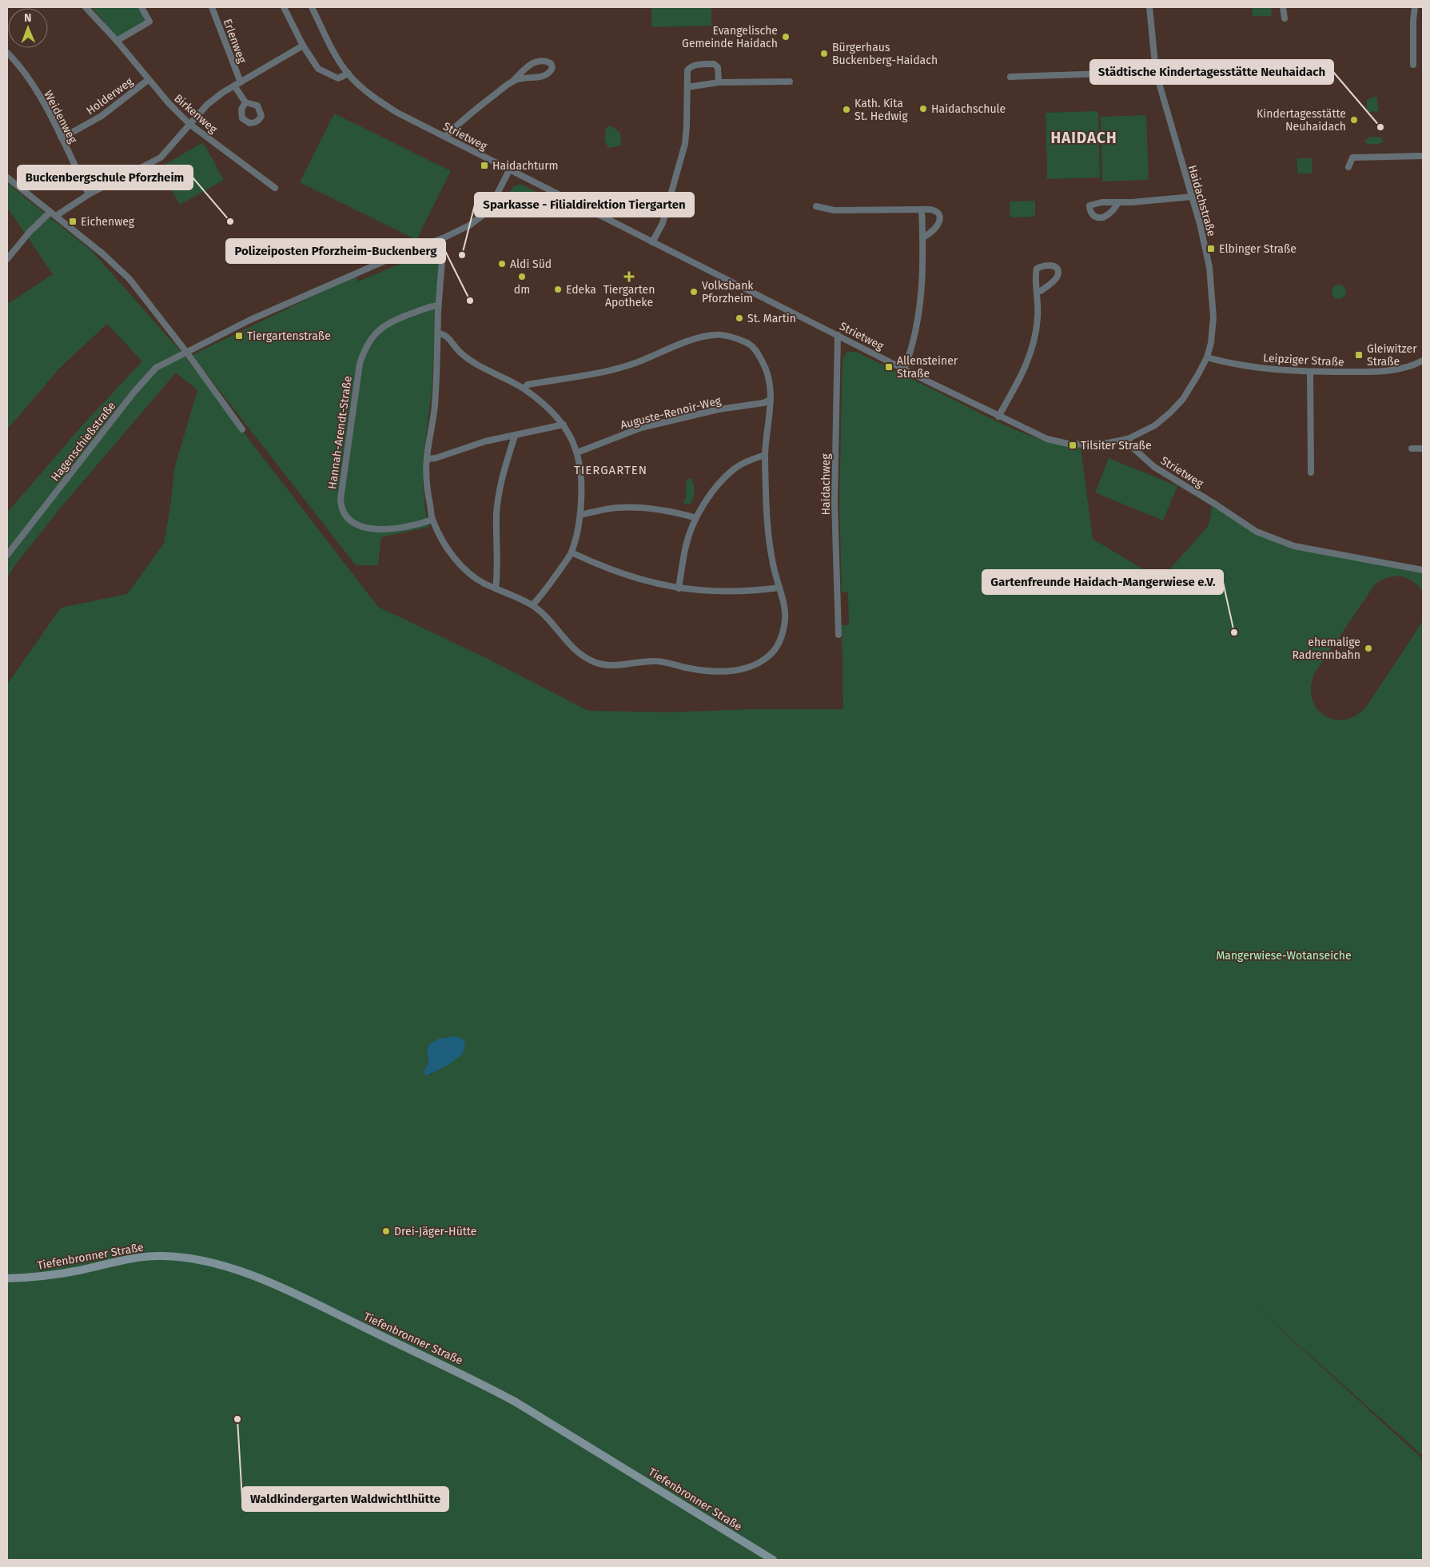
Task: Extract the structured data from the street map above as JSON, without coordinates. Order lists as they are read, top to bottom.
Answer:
{
  "streets": {
    "street": [
      "Erlenweg",
      "Holderweg",
      "Birkenweg",
      "Weidenweg",
      "Strietweg",
      "Haidachstraße",
      "Leipziger Straße",
      "Auguste-Renoir-Weg",
      "Hannah-Arendt-Straße",
      "Hagenschießstraße",
      "Haidachweg",
      "Tiefenbronner Straße"
    ]
  },
  "crossings": [
    ["Holderweg", "Birkenweg"],
    ["Holderweg", "Weidenweg"],
    ["Strietweg", "Haidachstraße"],
    ["Strietweg", "Hagenschießstraße"],
    ["Strietweg", "Haidachweg"],
    ["Haidachstraße", "Leipziger Straße"]
  ],
  "districts": ["HAIDACH", "TIERGARTEN"],
  "parks": ["Mangerwiese-Wotanseiche"],
  "places": {
    "other": [
      "Evangelische Gemeinde Haidach",
      "Bürgerhaus Buckenberg-Haidach",
      "Haidachschule",
      "Kath. Kita St. Hedwig",
      "Kindertagesstätte Neuhaidach",
      "Städtische Kindertagesstätte Neuhaidach",
      "Buckenbergschule Pforzheim",
      "Sparkasse - Filialdirektion Tiergarten",
      "Aldi Süd",
      "dm",
      "Edeka",
      "Volksbank Pforzheim",
      "Polizeiposten Pforzheim-Buckenberg",
      "St. Martin",
      "Gartenfreunde Haidach-Mangerwiese e.V.",
      "ehemalige Radrennbahn",
      "Drei-Jäger-Hütte",
      "Waldkindergarten Waldwichtlhütte"
    ],
    "transit": [
      "Haidachturm",
      "Eichenweg",
      "Elbinger Straße",
      "Tiergartenstraße",
      "Gleiwitzer Straße",
      "Allensteiner Straße",
      "Tilsiter Straße"
    ],
    "health": ["Tiergarten Apotheke"]
  },
  "north": "top"
}
